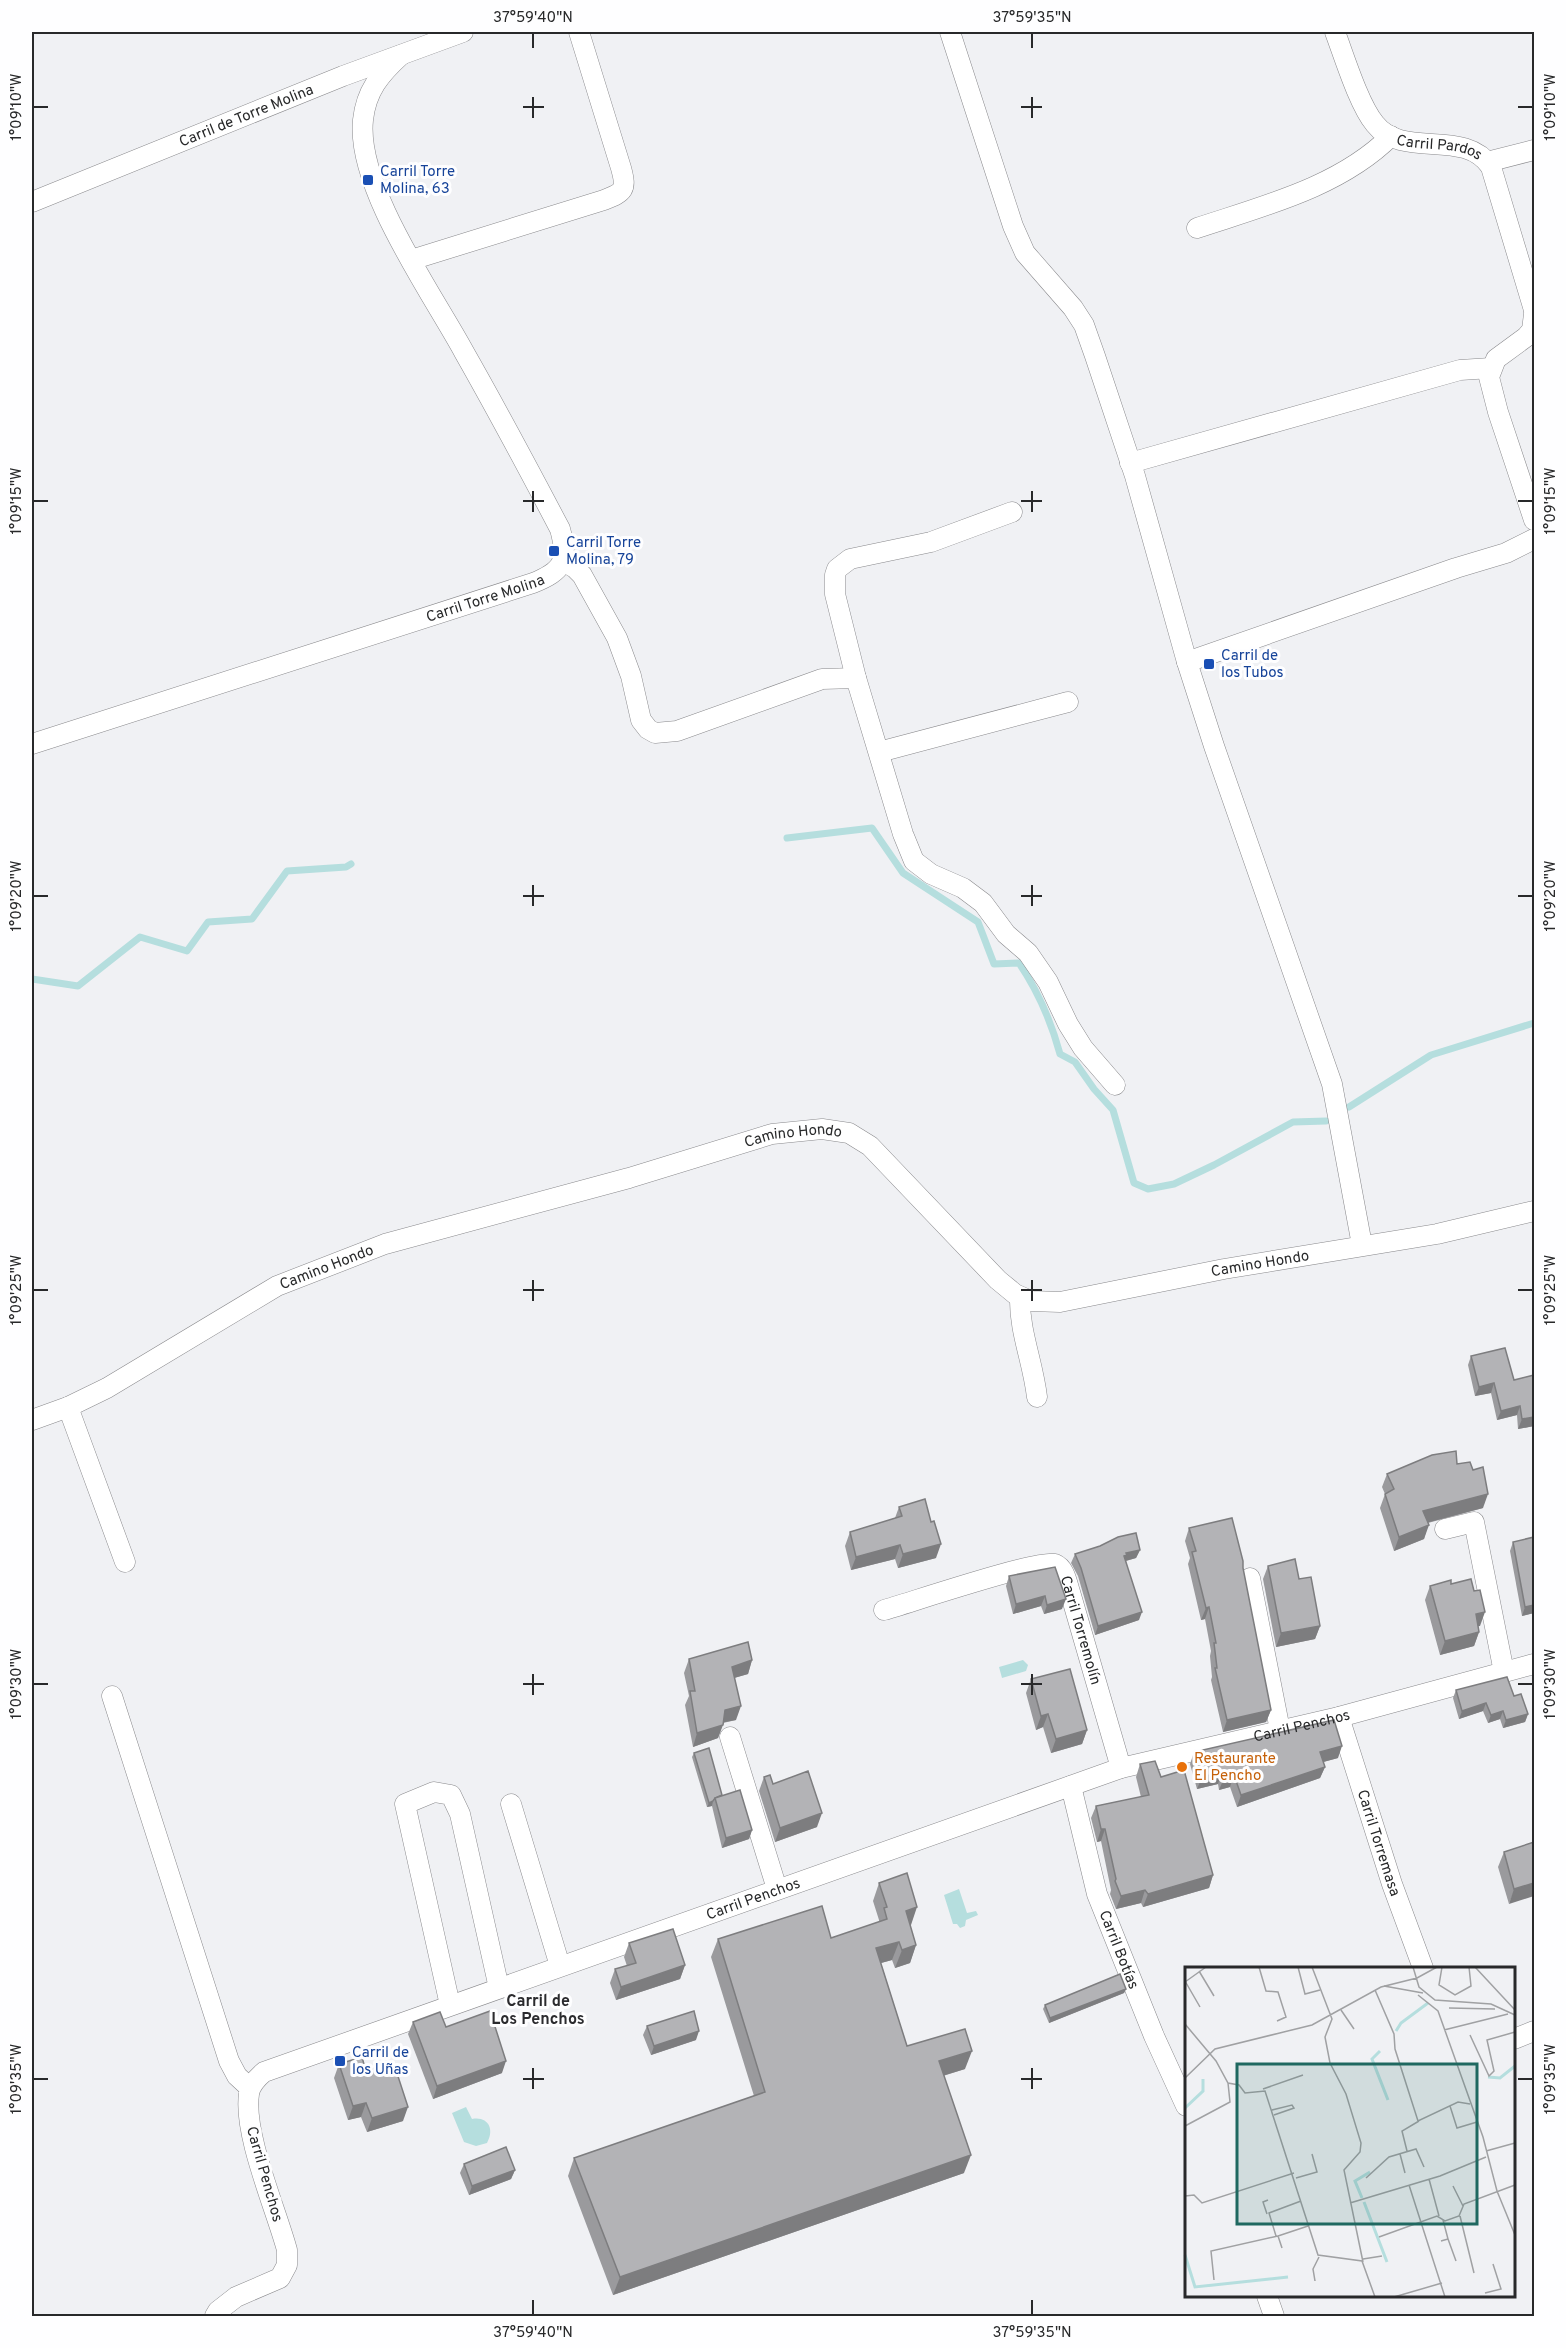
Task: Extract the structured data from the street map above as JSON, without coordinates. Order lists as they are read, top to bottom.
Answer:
{
  "streets": {
    "street": [
      "Carril de Torre Molina",
      "Carril Pardos",
      "Carril Torre Molina",
      "Camino Hondo",
      "Carril Torremolín",
      "Carril Penchos",
      "Carril Torremasa",
      "Carril Botías"
    ]
  },
  "crossings": [
    ["Carril Torremolín", "Carril Penchos"],
    ["Carril Penchos", "Carril Torremasa"],
    ["Carril Penchos", "Carril Botías"]
  ],
  "districts": ["Carril de Los Penchos"],
  "places": {
    "transit": [
      "Carril Torre Molina, 63",
      "Carril Torre Molina, 79",
      "Carril de los Tubos",
      "Carril de los Uñas"
    ],
    "other": ["Restaurante El Pencho"]
  },
  "coordinates": [
    "37°59'40\"N",
    "37°59'35\"N",
    "1°09'10\"W",
    "1°09'15\"W",
    "1°09'20\"W",
    "1°09'25\"W",
    "1°09'30\"W",
    "1°09'35\"W"
  ]
}
